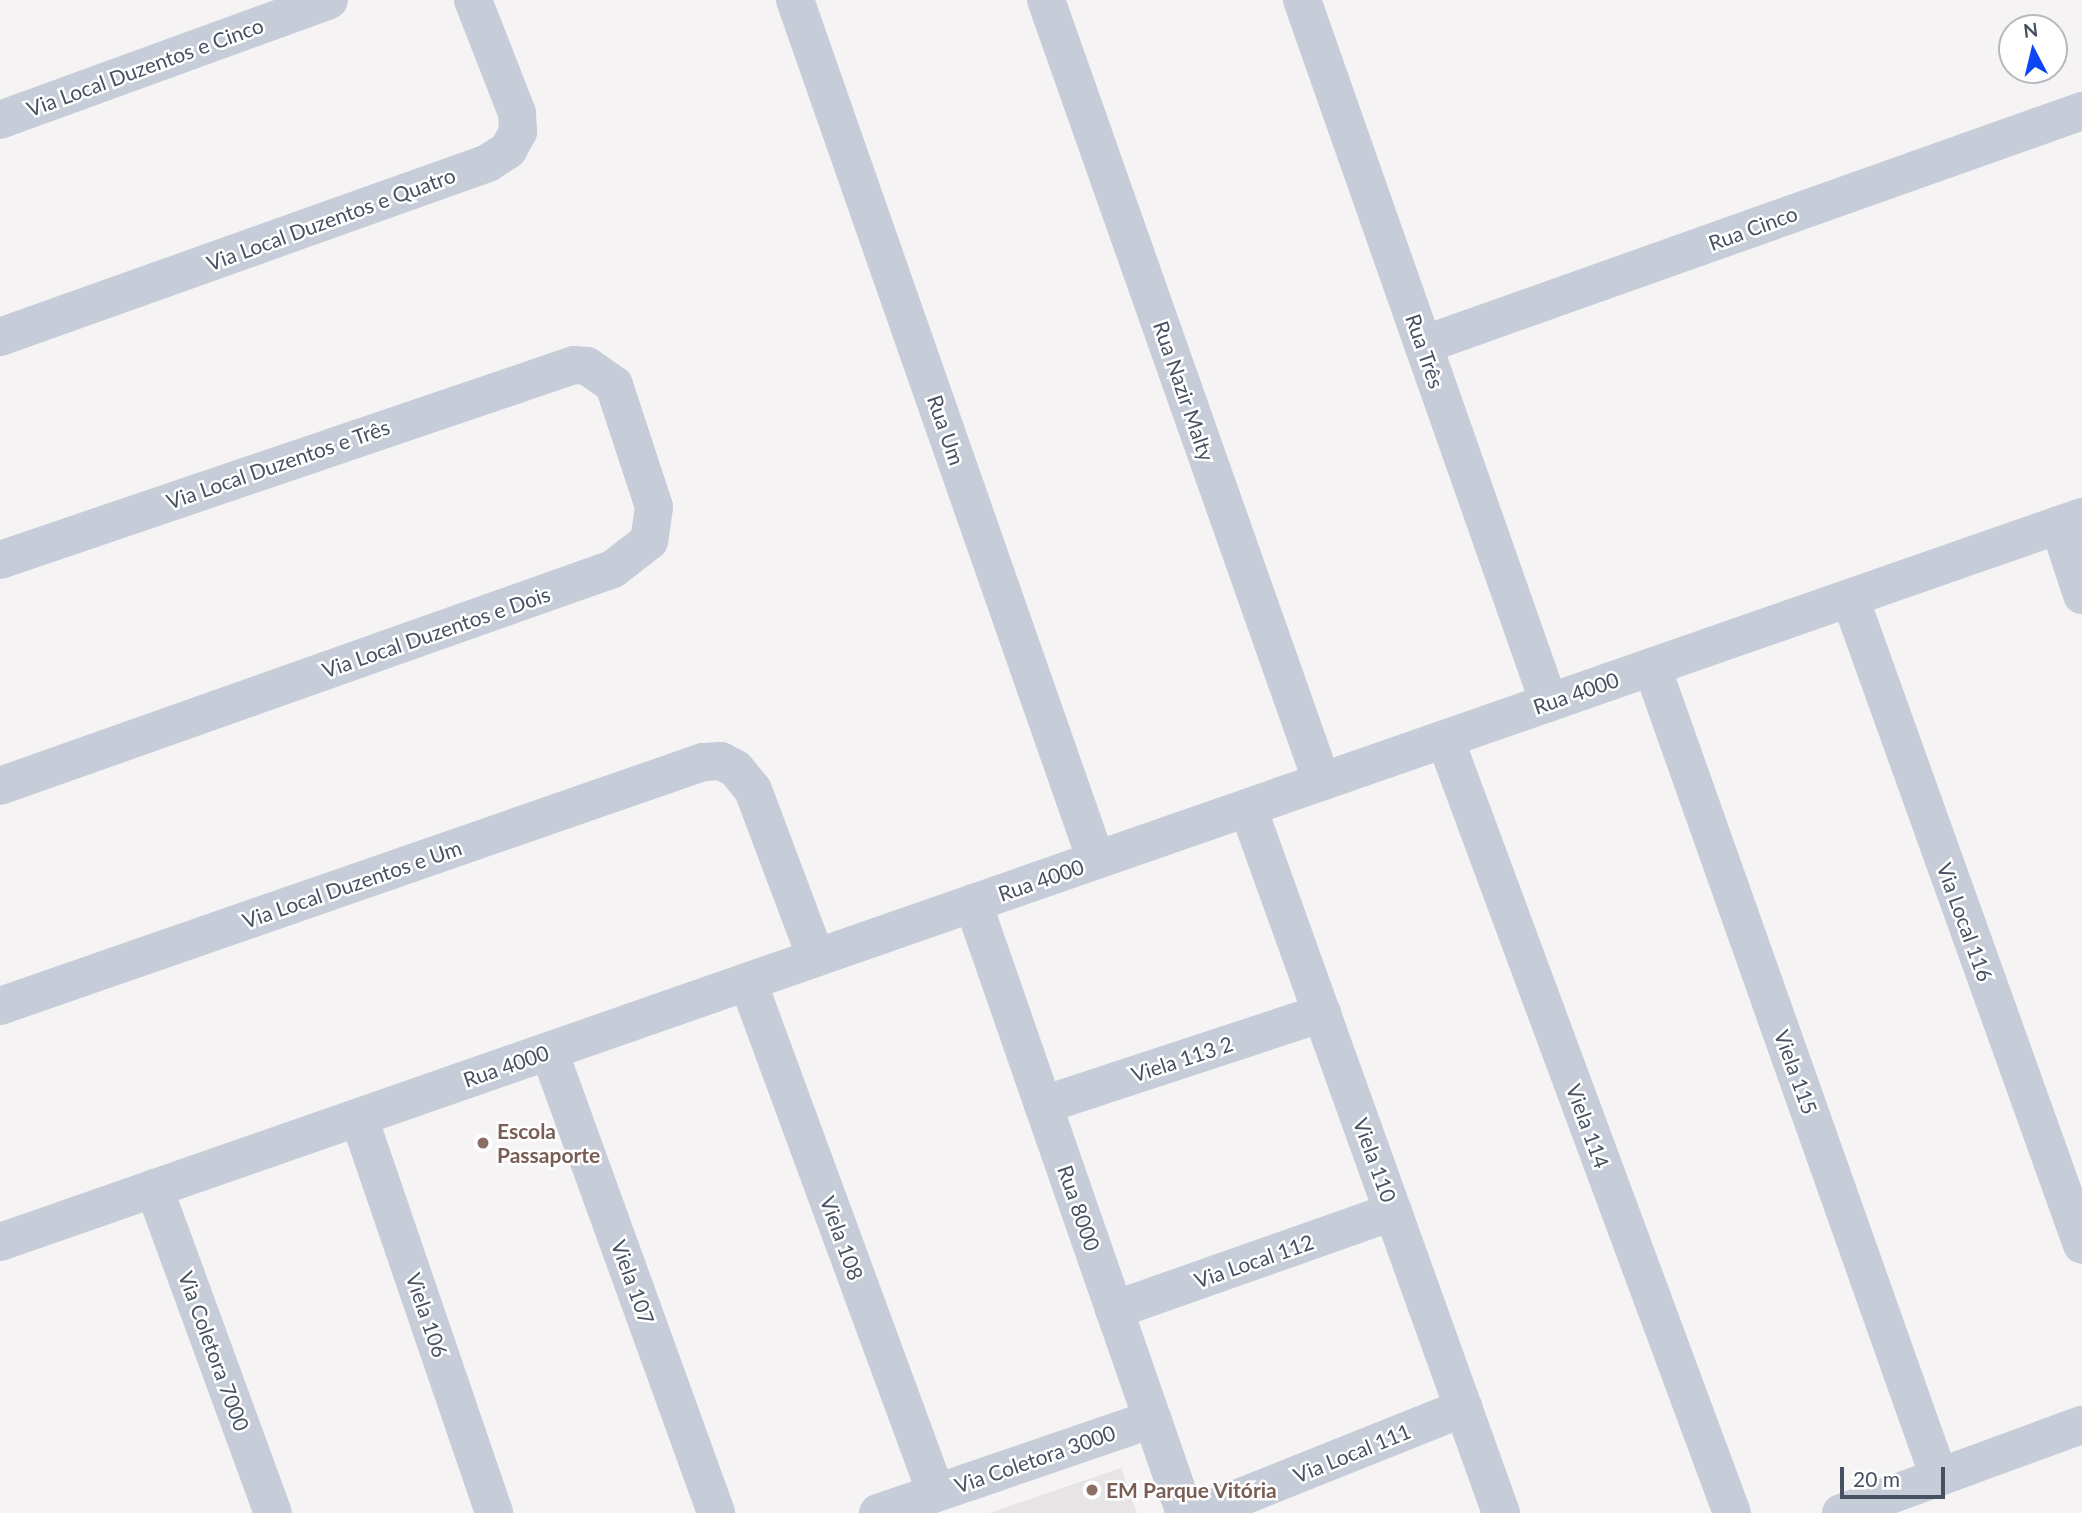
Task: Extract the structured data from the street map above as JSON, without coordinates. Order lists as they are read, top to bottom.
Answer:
{
  "streets": {
    "street": [
      "Via Local Duzentos e Cinco",
      "Via Local Duzentos e Quatro",
      "Rua Cinco",
      "Rua Três",
      "Rua Nazir Malty",
      "Rua Um",
      "Via Local Duzentos e Três",
      "Via Local Duzentos e Dois",
      "Rua 4000",
      "Via Local Duzentos e Um",
      "Via Local 116",
      "Viela 113 2",
      "Viela 115",
      "Viela 114",
      "Viela 110",
      "Rua 8000",
      "Viela 108",
      "Via Local 112",
      "Viela 107",
      "Viela 106",
      "Via Coletora 7000",
      "Via Local 111",
      "Via Coletora 3000"
    ]
  },
  "crossings": [
    ["Rua Cinco", "Rua Três"],
    ["Rua Três", "Rua 4000"],
    ["Rua Nazir Malty", "Rua 4000"],
    ["Rua Um", "Rua 4000"],
    ["Via Local Duzentos e Três", "Via Local Duzentos e Dois"],
    ["Rua 4000", "Via Local Duzentos e Um"],
    ["Rua 4000", "Via Local 116"],
    ["Rua 4000", "Viela 115"],
    ["Rua 4000", "Viela 114"],
    ["Rua 4000", "Viela 110"],
    ["Rua 4000", "Rua 8000"],
    ["Rua 4000", "Viela 108"],
    ["Rua 4000", "Viela 107"],
    ["Rua 4000", "Viela 106"],
    ["Rua 4000", "Via Coletora 7000"],
    ["Viela 113 2", "Viela 110"],
    ["Viela 113 2", "Rua 8000"],
    ["Viela 110", "Via Local 112"],
    ["Viela 110", "Via Local 111"],
    ["Rua 8000", "Via Local 112"],
    ["Rua 8000", "Via Coletora 3000"],
    ["Viela 108", "Via Coletora 3000"]
  ],
  "places": ["Escola Passaporte", "EM Parque Vitória"],
  "scale_bar": "20 m",
  "north": "top"
}
